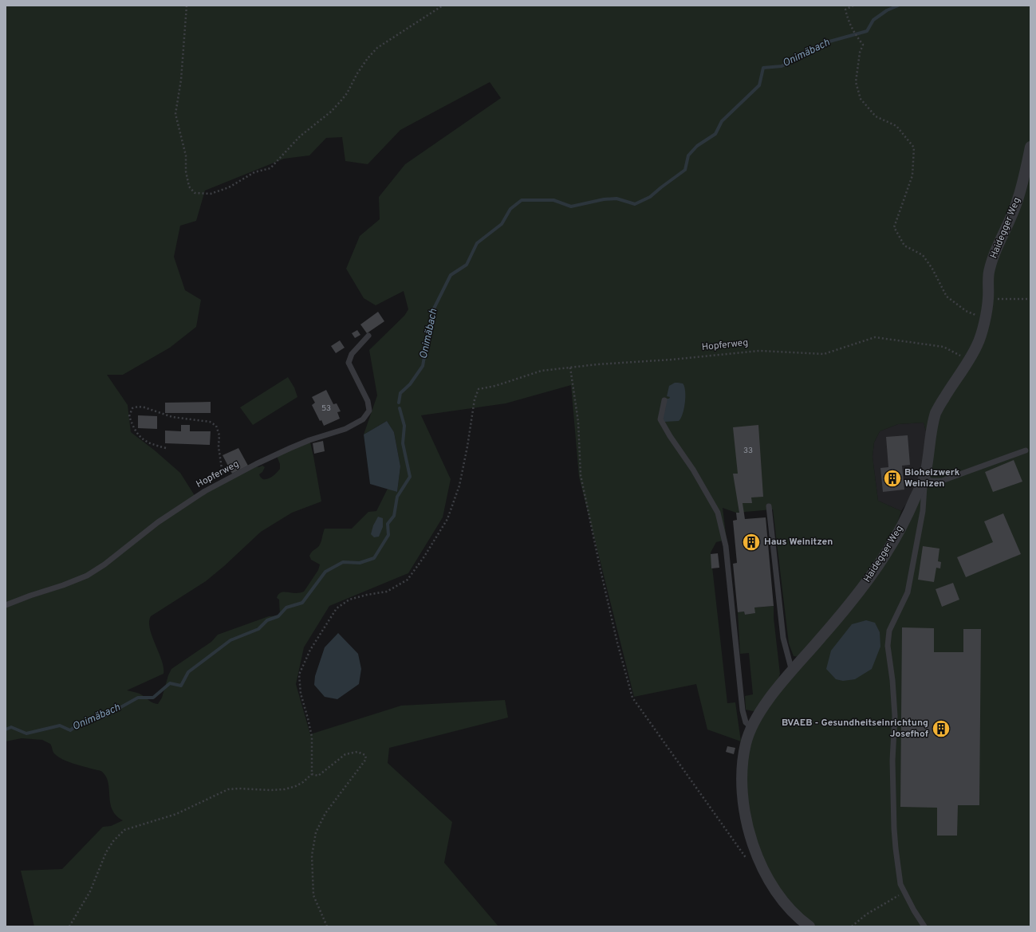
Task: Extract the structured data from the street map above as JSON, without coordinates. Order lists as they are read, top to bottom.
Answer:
{
  "streets": {
    "street": ["Haidegger Weg"],
    "lane": ["Hopferweg"]
  },
  "crossings": [
    ["Haidegger Weg", "Hopferweg"]
  ],
  "water": ["Onimäbach"],
  "places": {
    "building": ["Bioheizwerk Weinizen", "Haus Weinitzen", "BVAEB - Gesundheitseinrichtung Josefhof"]
  },
  "house_numbers": ["53", "33"]
}
